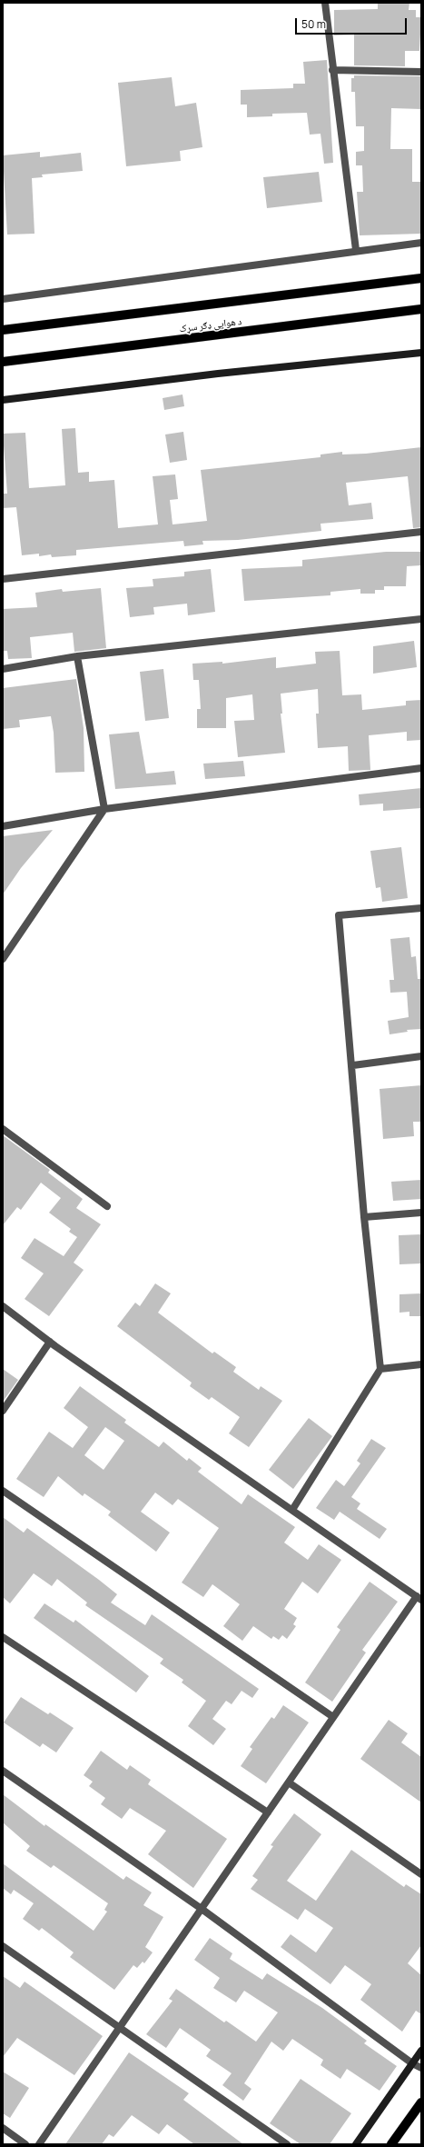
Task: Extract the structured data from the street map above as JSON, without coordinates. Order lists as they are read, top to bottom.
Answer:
{
  "streets": {
    "main road": ["د هوایی ډګر سړک"]
  },
  "scale_bar": "50 m"
}
